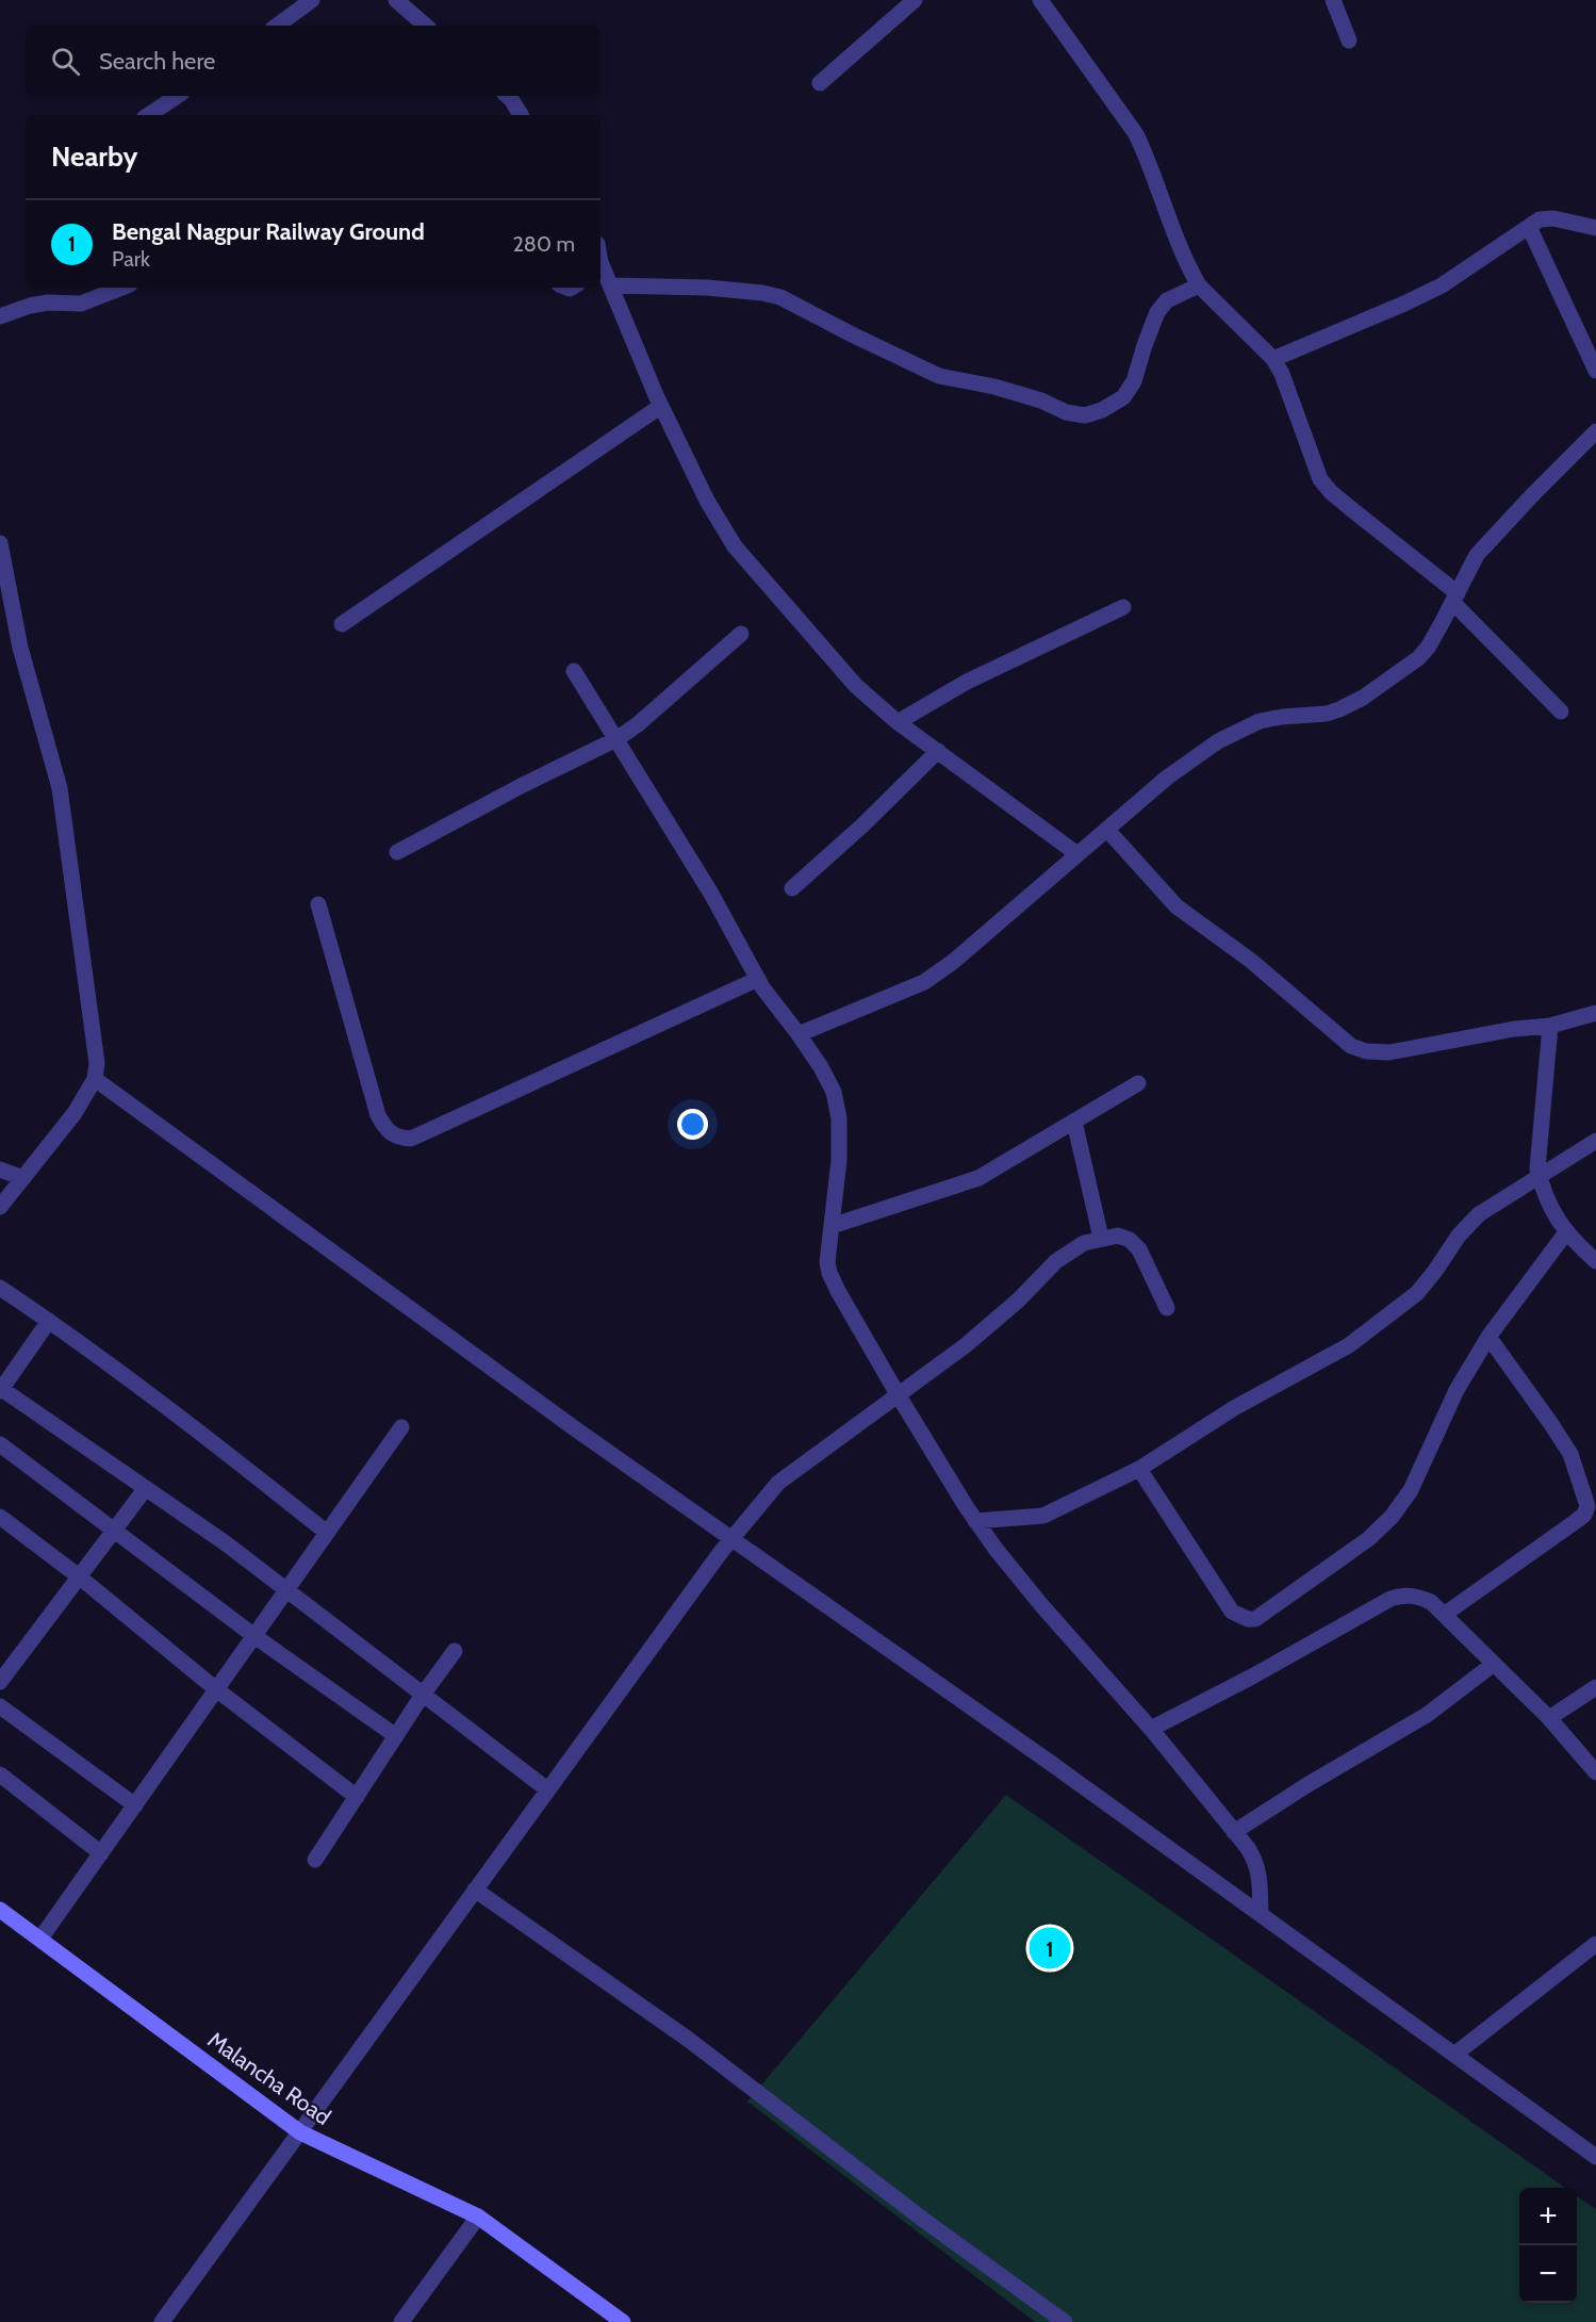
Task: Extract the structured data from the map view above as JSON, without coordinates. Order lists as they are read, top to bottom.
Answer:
{
  "streets": {
    "main road": ["Malancha Road"]
  },
  "page": {
    "search": "Search here",
    "heading": "Nearby",
    "list": [
      {
        "mark": "1",
        "name": "Bengal Nagpur Railway Ground",
        "note": "Park",
        "value": "280 m"
      }
    ],
    "pins": "1",
    "map_buttons": ["+", "−"]
  }
}
